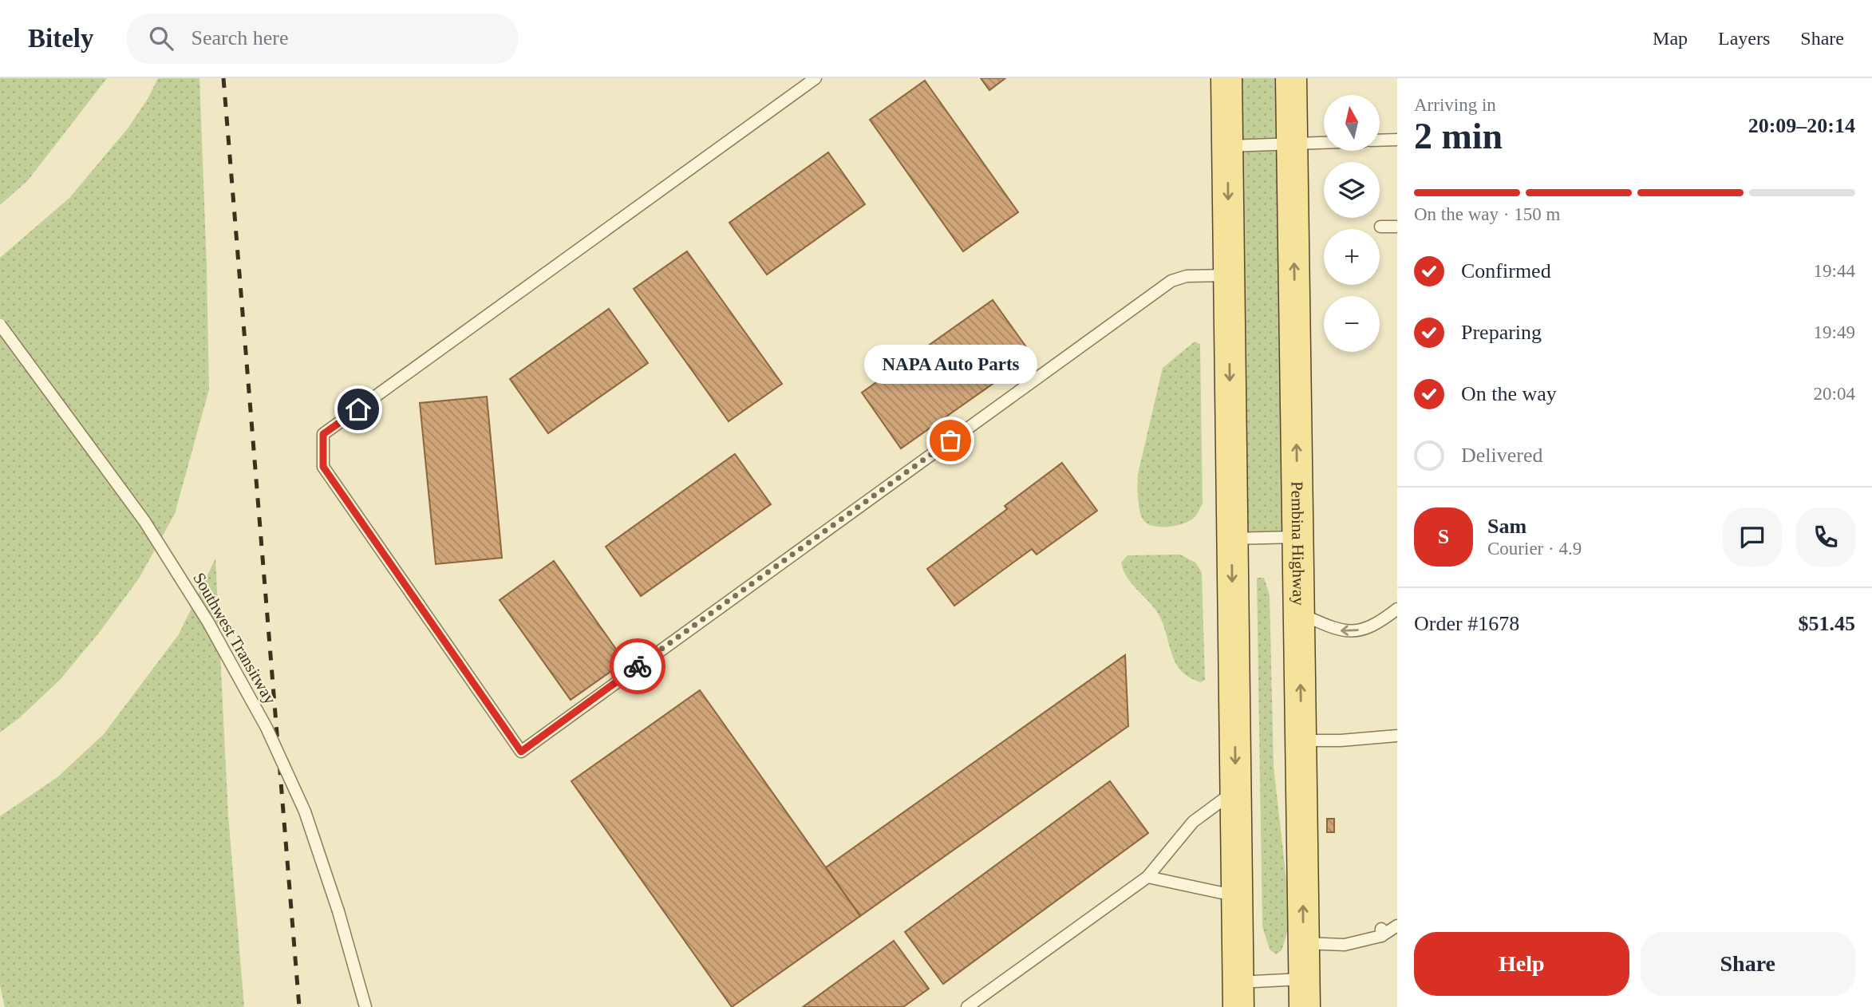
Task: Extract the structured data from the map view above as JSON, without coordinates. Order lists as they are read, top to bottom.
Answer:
{
  "streets": {
    "main road": ["Pembina Highway"],
    "lane": ["Southwest Transitway"]
  },
  "places": ["NAPA Auto Parts"],
  "north": "top",
  "page": {
    "header": "Bitely",
    "search": "Search here",
    "nav": ["Map", "Layers", "Share"],
    "heading": ["2 min", "Arriving in", "20:09–20:14"],
    "panel": [
      "Sam",
      "Courier · 4.9",
      "Order #1678",
      "$51.45"
    ],
    "map_buttons": ["+", "−"],
    "bar": "On the way · 150 m",
    "list": [
      ["Confirmed", "19:44"],
      ["Preparing", "19:49"],
      ["On the way", "20:04"],
      "Delivered"
    ],
    "bubble": "NAPA Auto Parts",
    "round": "S",
    "buttons": ["Help", "Share"]
  }
}
